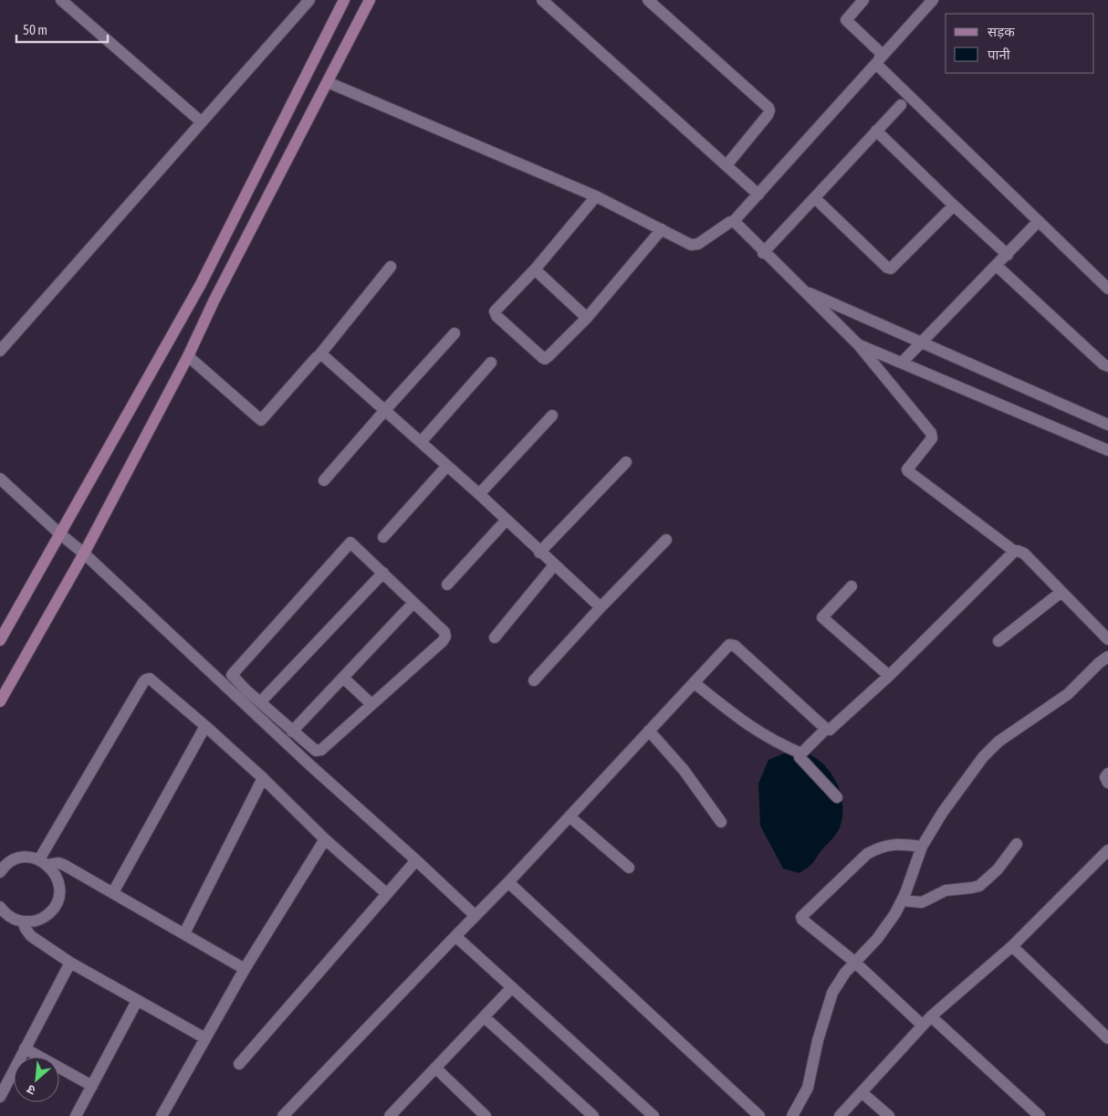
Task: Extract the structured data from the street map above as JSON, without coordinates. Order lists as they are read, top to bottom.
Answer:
{
  "legend": ["सड़क", "पानी"],
  "scale_bar": "50 m",
  "north": "bottom left"
}
